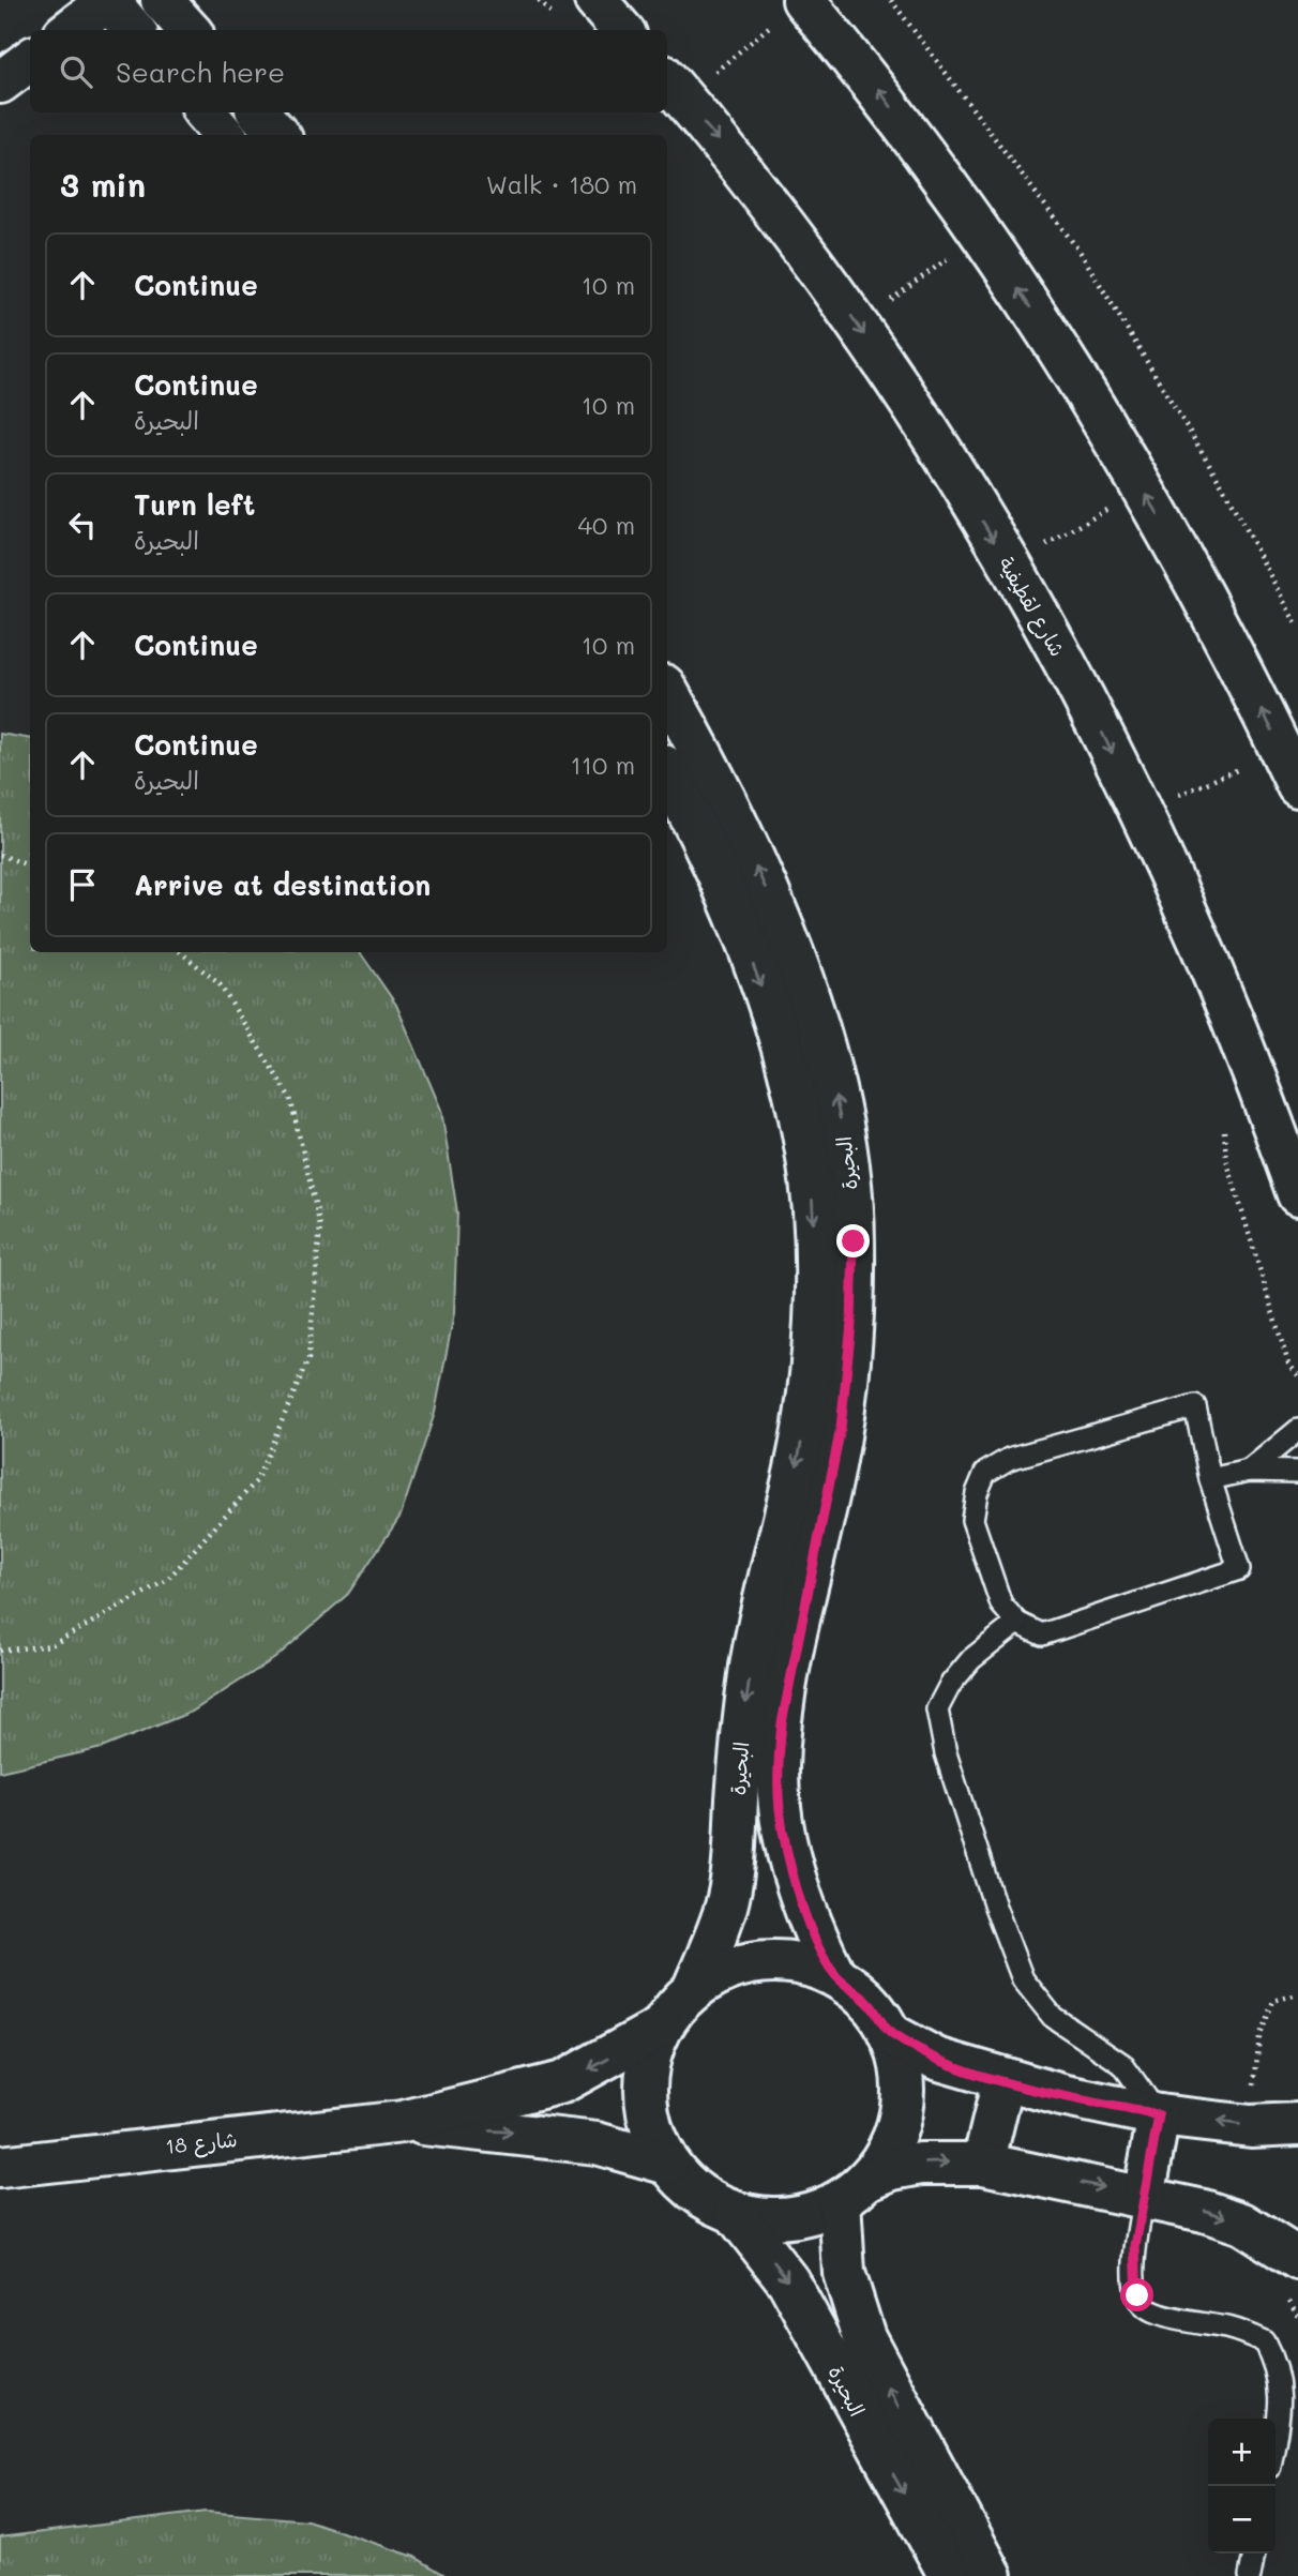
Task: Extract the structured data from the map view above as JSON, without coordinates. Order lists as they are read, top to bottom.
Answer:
{
  "streets": {
    "street": ["شارع لقطيفية", "البحيرة", "شارع 18"]
  },
  "crossings": [
    ["البحيرة", "شارع 18"]
  ],
  "page": {
    "search": "Search here",
    "heading": ["3 min", "Walk · 180 m"],
    "list": [
      ["Continue", "10 m"],
      ["Continue", "البحيرة", "10 m"],
      ["Turn left", "البحيرة", "40 m"],
      ["Continue", "10 m"],
      ["Continue", "البحيرة", "110 m"],
      "Arrive at destination"
    ],
    "map_buttons": ["+", "−"]
  }
}
